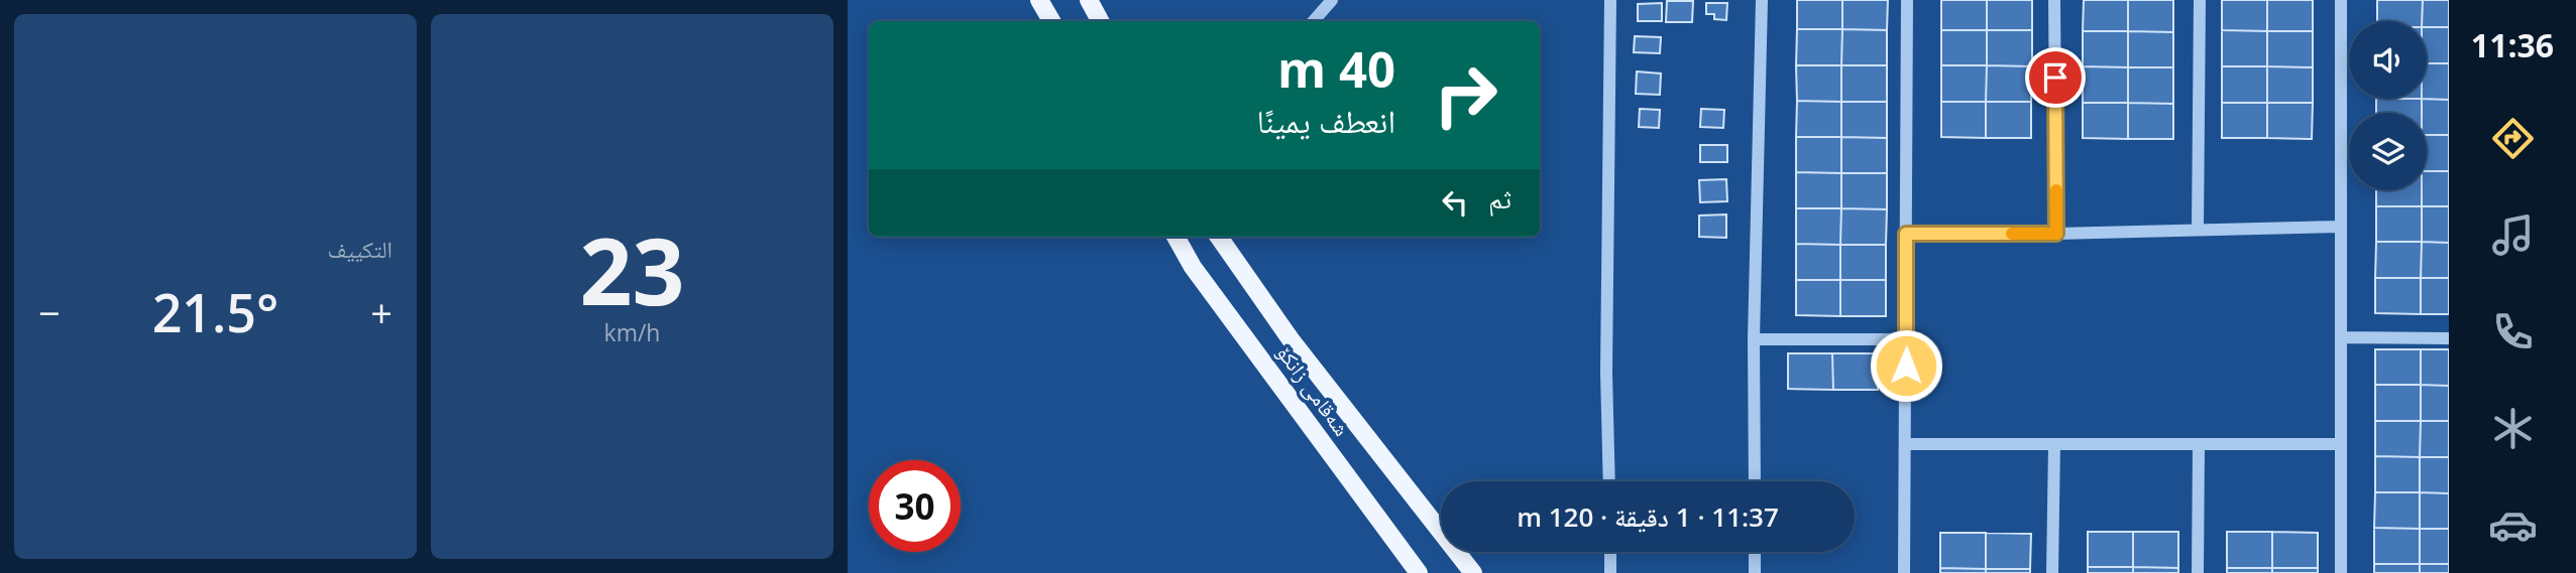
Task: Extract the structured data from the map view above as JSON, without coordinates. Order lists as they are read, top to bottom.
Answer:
{
  "streets": {
    "main road": ["شەقامی زانکۆ"]
  },
  "page": {
    "tabs": "11:36",
    "tile": [
      ["23", "km/h"],
      "التكييف"
    ],
    "turn": ["40 m", "انعطف يمينًا"],
    "then": "ثم",
    "heat": ["−", "21.5°", "+"],
    "limit": "30",
    "trip": "11:37 · 1 دقيقة · 120 m"
  }
}
